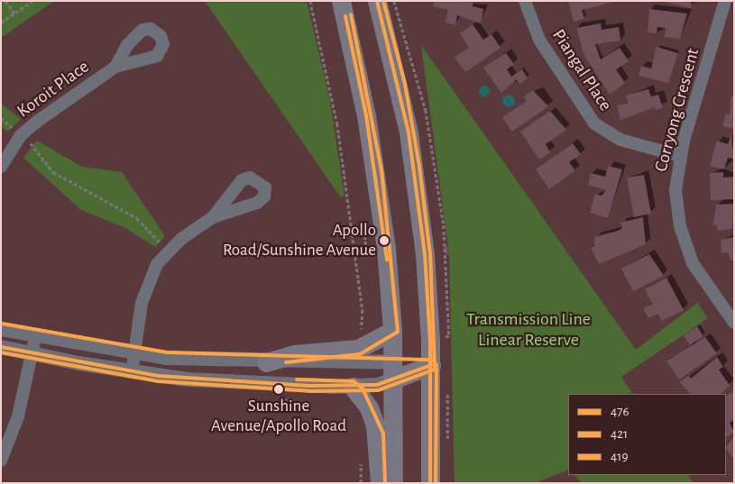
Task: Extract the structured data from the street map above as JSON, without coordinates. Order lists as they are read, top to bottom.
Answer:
{
  "streets": {
    "street": ["Piangal Place", "Koroit Place", "Corryong Crescent"]
  },
  "crossings": [
    ["Piangal Place", "Corryong Crescent"]
  ],
  "parks": ["Transmission Line Linear Reserve"],
  "places": ["Apollo Road/Sunshine Avenue", "Sunshine Avenue/Apollo Road"],
  "lines": ["transit line 476", "transit line 421", "transit line 419"],
  "legend": ["476", "421", "419"]
}
